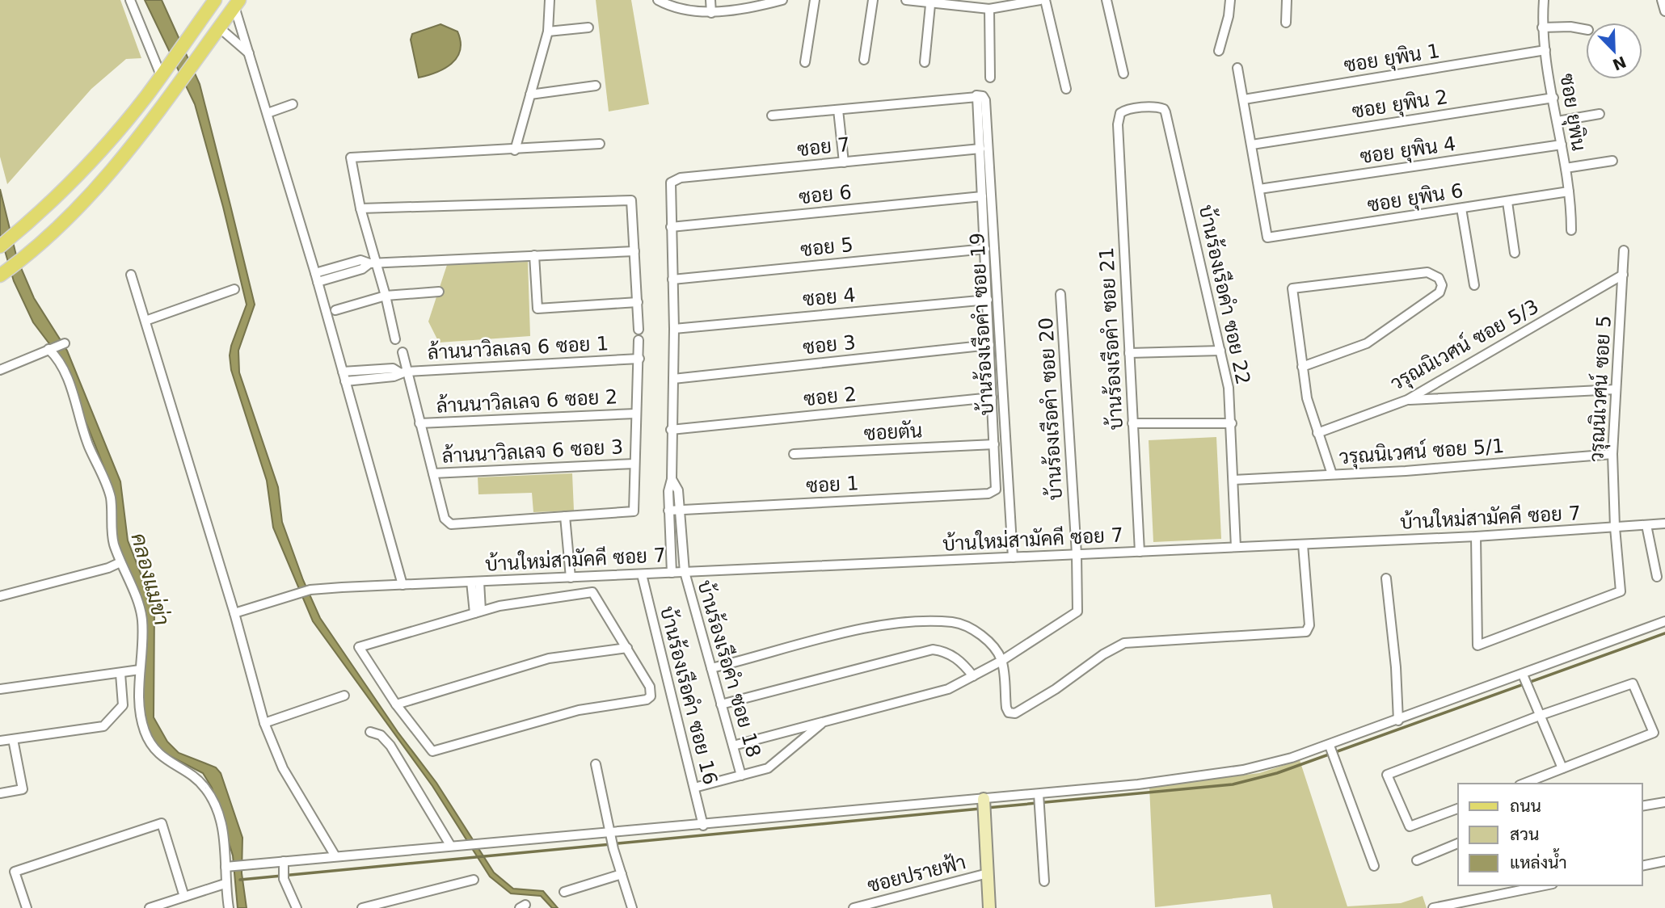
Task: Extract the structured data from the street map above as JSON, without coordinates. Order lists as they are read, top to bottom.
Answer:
{
  "streets": {
    "street": [
      "ซอย ยุพิน 1",
      "ซอย ยุพิน 2",
      "ซอย ยุพิน",
      "ซอย 7",
      "ซอย ยุพิน 4",
      "ซอย 6",
      "ซอย ยุพิน 6",
      "ซอย 5",
      "บ้านร้องเรือคำ ซอย 22",
      "ซอย 4",
      "บ้านร้องเรือคำ ซอย 19",
      "บ้านร้องเรือคำ ซอย 21",
      "ซอย 3",
      "วรุณนิเวศน์ ซอย 5/3",
      "ล้านนาวิลเลจ 6 ซอย 1",
      "วรุณนิเวศน์ ซอย 5",
      "ซอย 2",
      "ล้านนาวิลเลจ 6 ซอย 2",
      "บ้านร้องเรือคำ ซอย 20",
      "ซอยตัน",
      "ล้านนาวิลเลจ 6 ซอย 3",
      "วรุณนิเวศน์ ซอย 5/1",
      "ซอย 1",
      "บ้านใหม่สามัคคี ซอย 7",
      "บ้านร้องเรือคำ ซอย 18",
      "บ้านร้องเรือคำ ซอย 16",
      "ซอยปรายฟ้า"
    ]
  },
  "crossings": [
    ["ซอย ยุพิน 1", "ซอย ยุพิน"],
    ["ซอย ยุพิน 2", "ซอย ยุพิน"],
    ["ซอย ยุพิน", "ซอย ยุพิน 4"],
    ["ซอย ยุพิน", "ซอย ยุพิน 6"],
    ["ซอย 7", "ซอย 6"],
    ["ซอย ยุพิน 4", "ซอย ยุพิน 6"],
    ["บ้านร้องเรือคำ ซอย 22", "บ้านร้องเรือคำ ซอย 21"],
    ["บ้านร้องเรือคำ ซอย 22", "วรุณนิเวศน์ ซอย 5/1"],
    ["บ้านร้องเรือคำ ซอย 22", "บ้านใหม่สามัคคี ซอย 7"],
    ["บ้านร้องเรือคำ ซอย 19", "บ้านใหม่สามัคคี ซอย 7"],
    ["บ้านร้องเรือคำ ซอย 21", "บ้านใหม่สามัคคี ซอย 7"],
    ["วรุณนิเวศน์ ซอย 5/3", "วรุณนิเวศน์ ซอย 5"],
    ["วรุณนิเวศน์ ซอย 5", "วรุณนิเวศน์ ซอย 5/1"],
    ["วรุณนิเวศน์ ซอย 5", "บ้านใหม่สามัคคี ซอย 7"],
    ["บ้านร้องเรือคำ ซอย 20", "บ้านใหม่สามัคคี ซอย 7"],
    ["ซอยตัน", "ซอย 1"],
    ["ซอย 1", "บ้านร้องเรือคำ ซอย 18"],
    ["บ้านใหม่สามัคคี ซอย 7", "บ้านร้องเรือคำ ซอย 18"],
    ["บ้านใหม่สามัคคี ซอย 7", "บ้านร้องเรือคำ ซอย 16"]
  ],
  "water": ["คลองแม่ข่า"],
  "legend": ["ถนน", "สวน", "แหล่งน้ำ"],
  "north": "bottom right"
}
